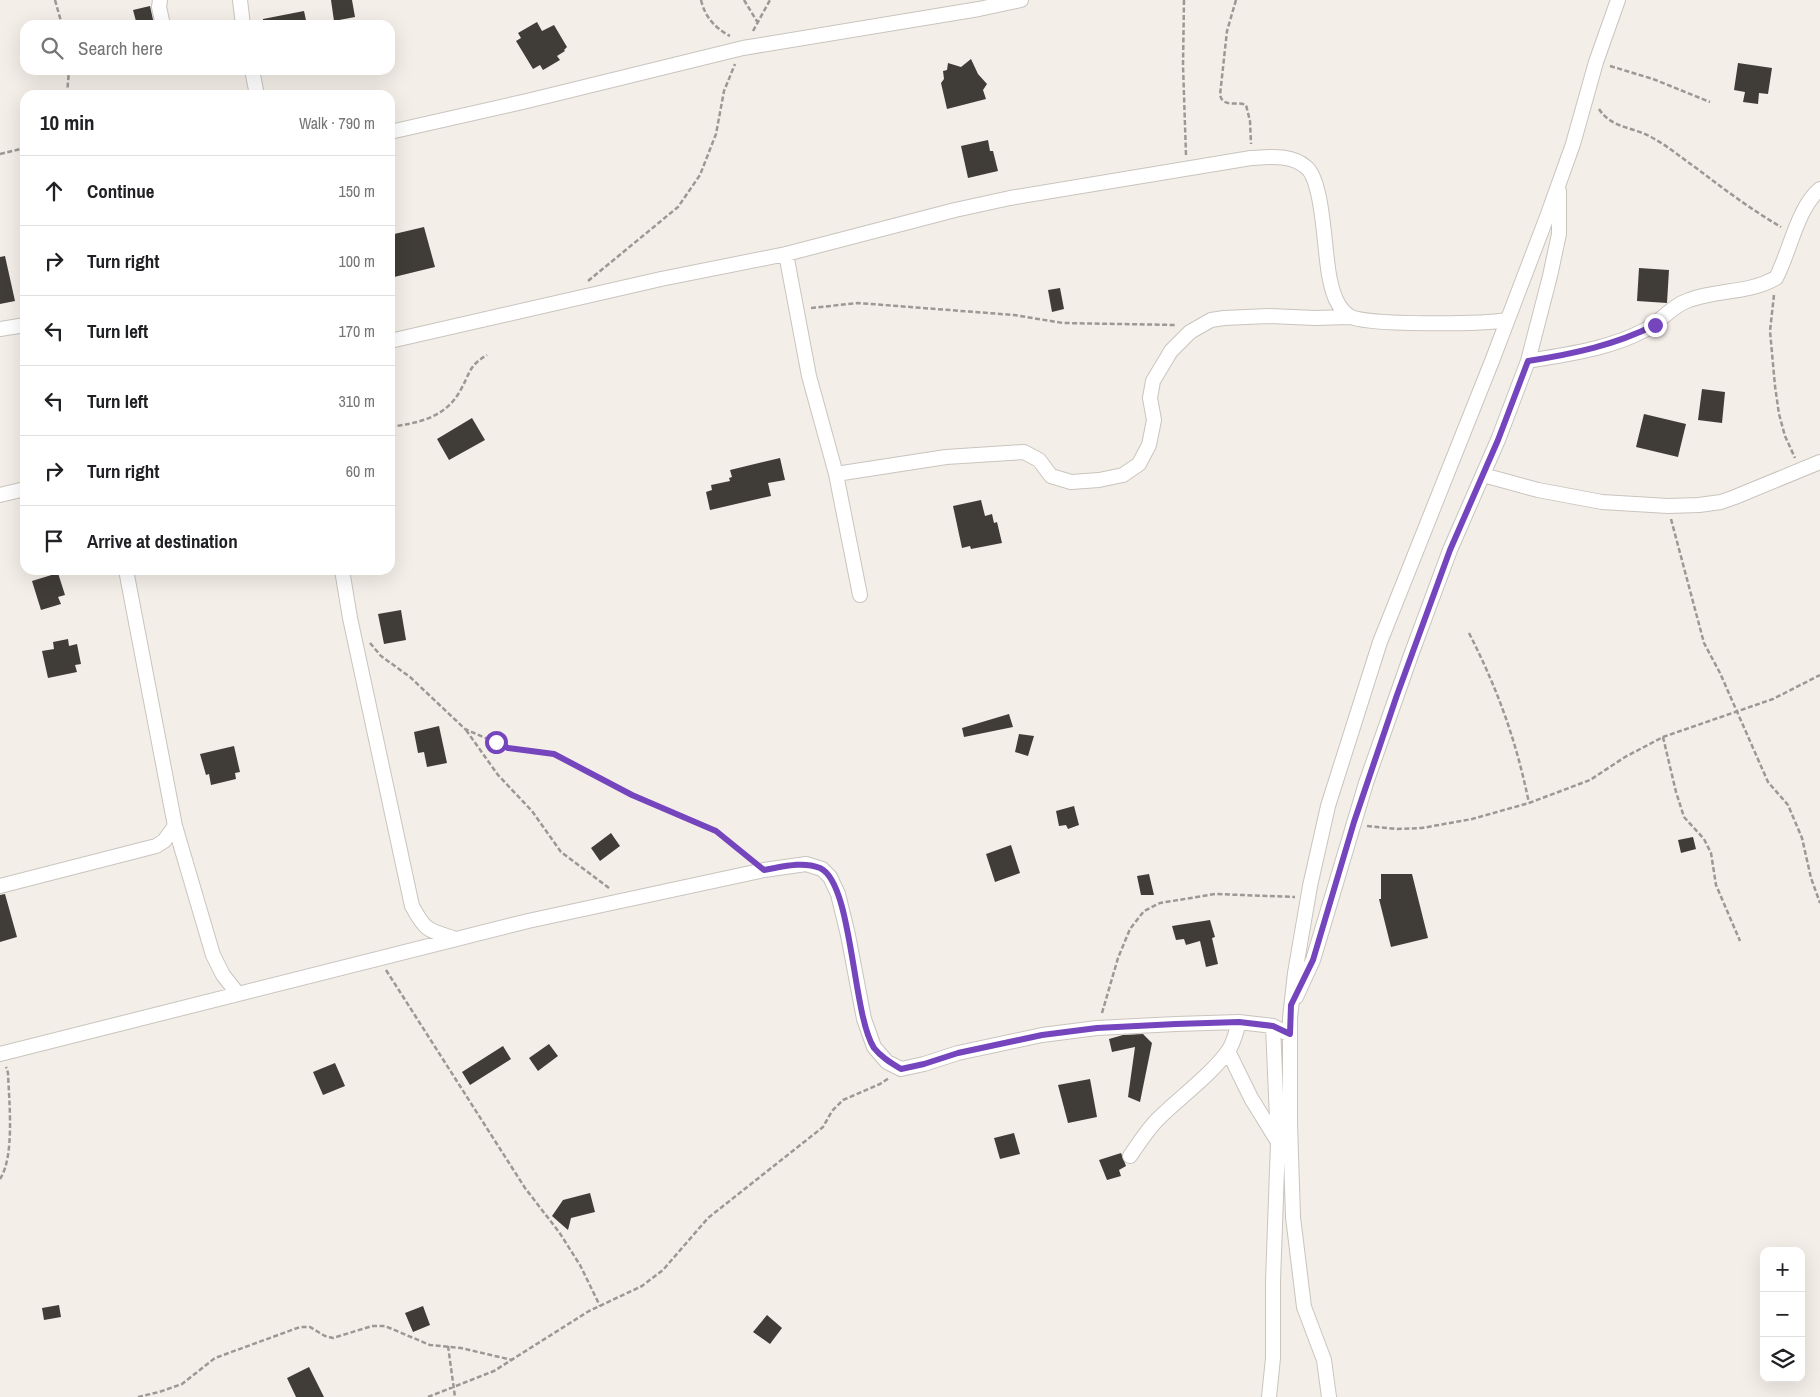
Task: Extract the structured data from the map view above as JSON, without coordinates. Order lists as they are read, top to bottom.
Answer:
{
  "page": {
    "search": "Search here",
    "heading": ["10 min", "Walk · 790 m"],
    "list": [
      ["Continue", "150 m"],
      ["Turn right", "100 m"],
      ["Turn left", "170 m"],
      ["Turn left", "310 m"],
      ["Turn right", "60 m"],
      "Arrive at destination"
    ],
    "map_buttons": ["+", "−"]
  }
}
